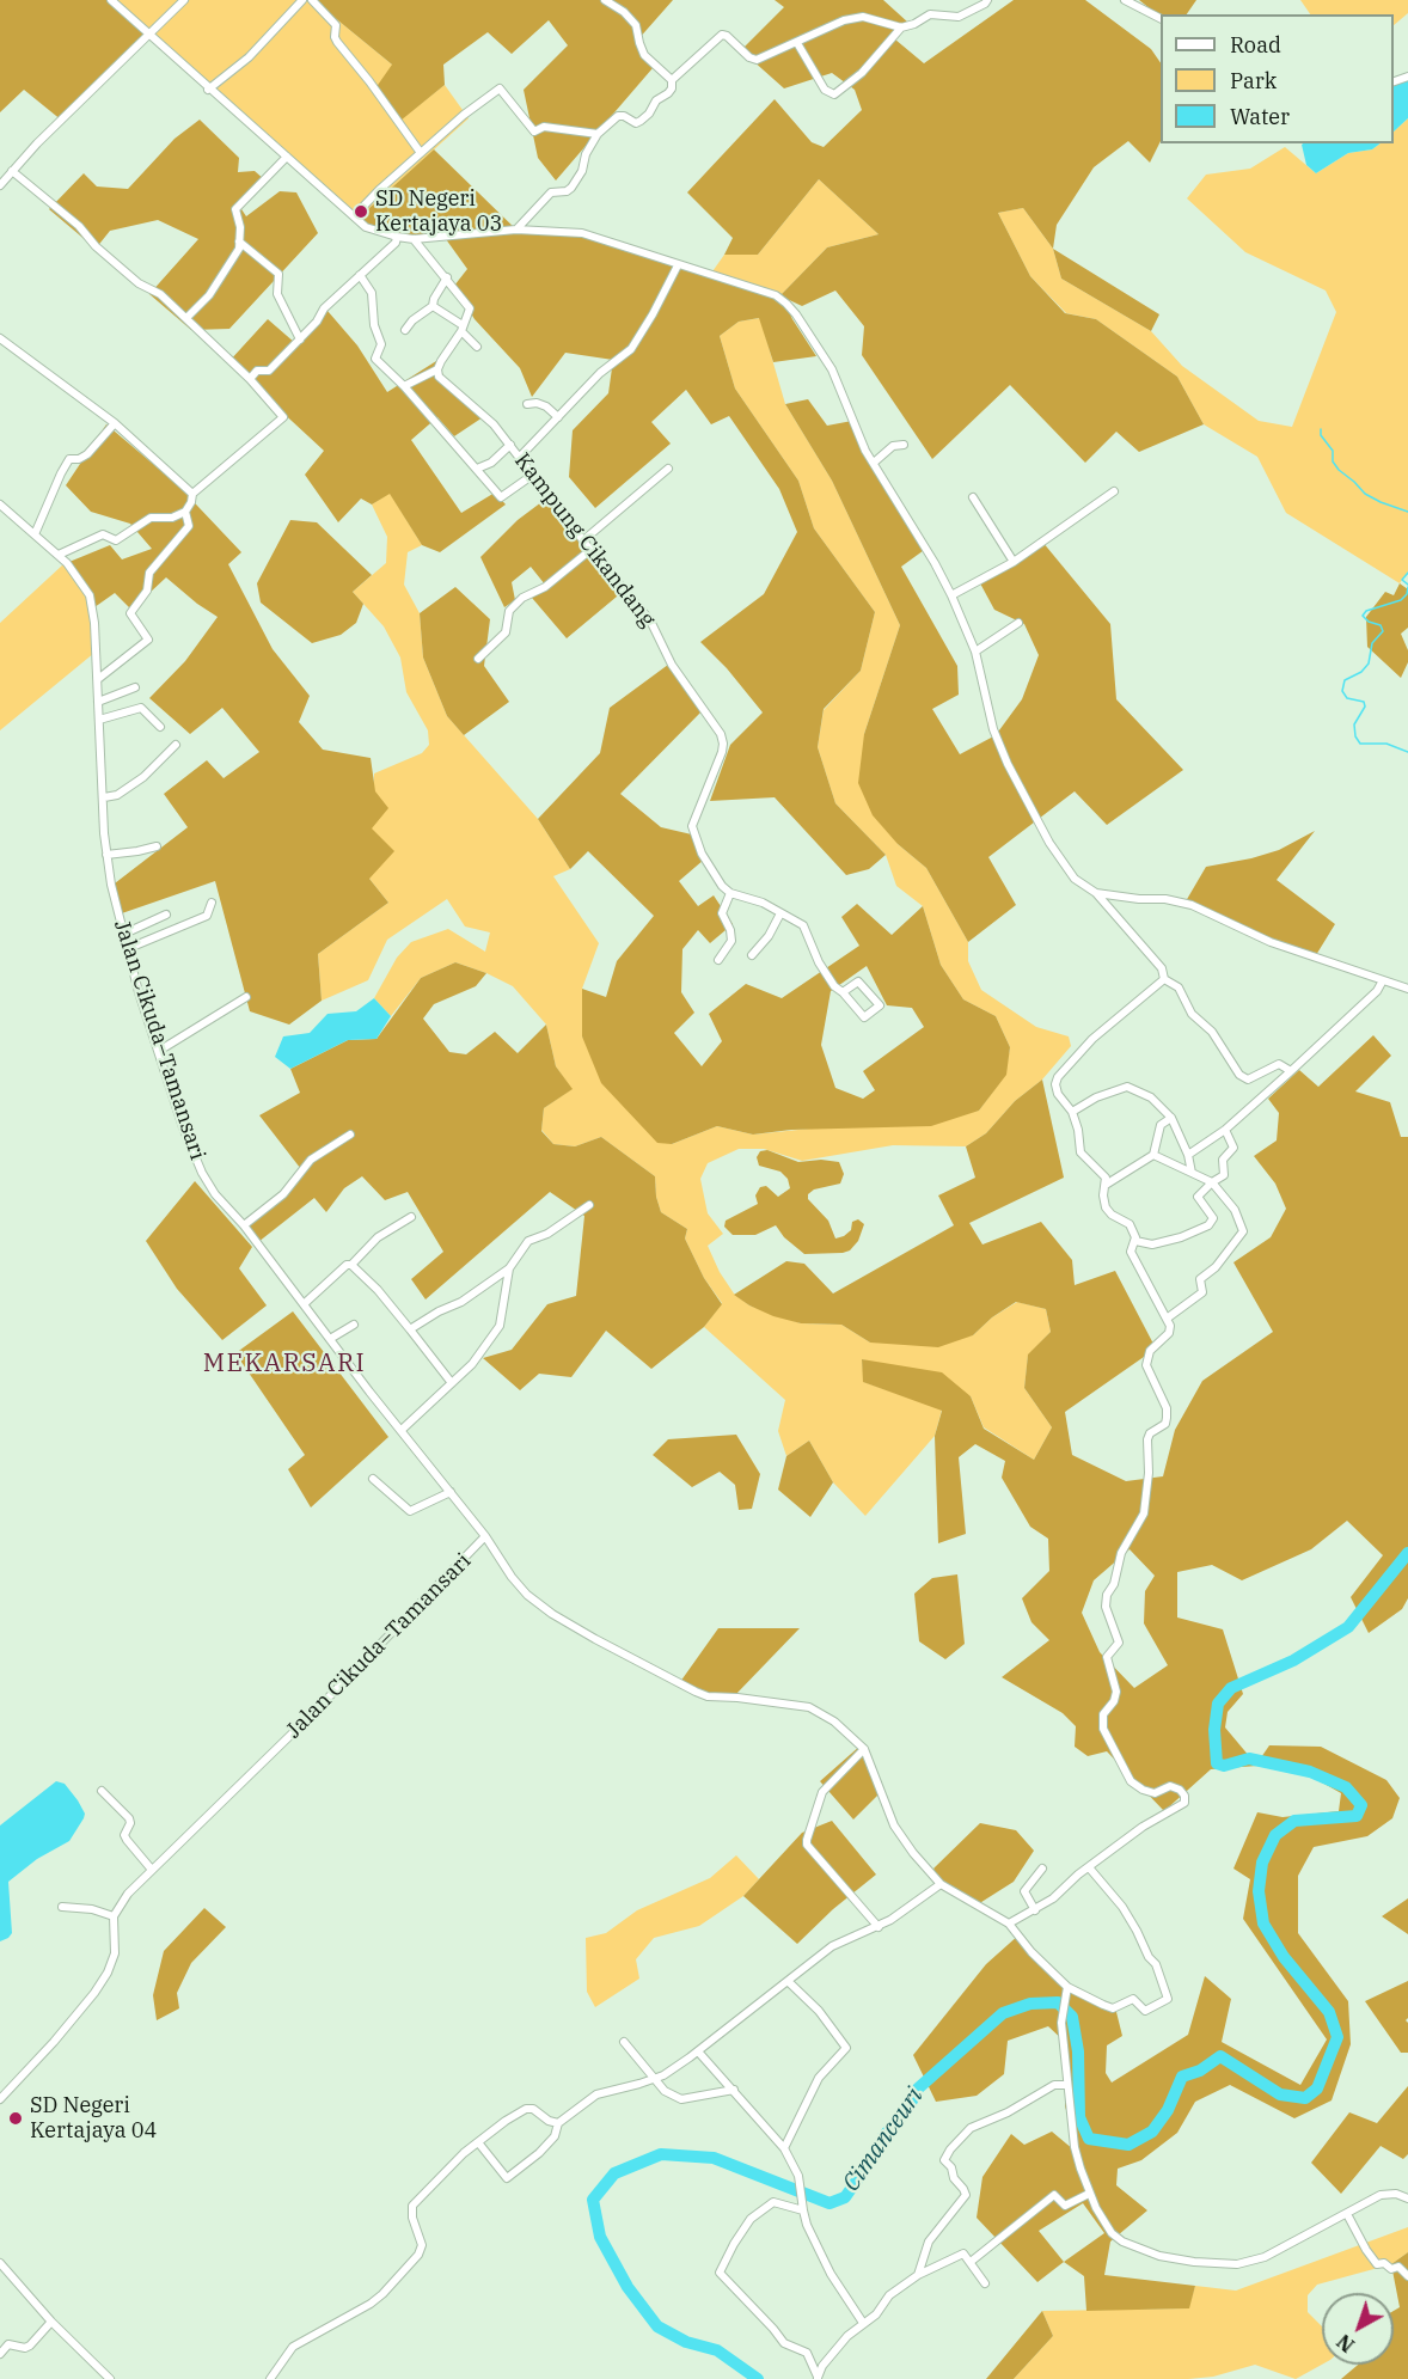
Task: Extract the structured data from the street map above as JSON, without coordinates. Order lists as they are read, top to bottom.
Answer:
{
  "streets": {
    "street": ["Kampung Cikandang", "Jalan Cikuda–Tamansari"]
  },
  "districts": ["MEKARSARI"],
  "water": ["Cimanceuri"],
  "places": ["SD Negeri Kertajaya 03", "SD Negeri Kertajaya 04"],
  "legend": ["Road", "Park", "Water"],
  "north": "bottom left"
}
